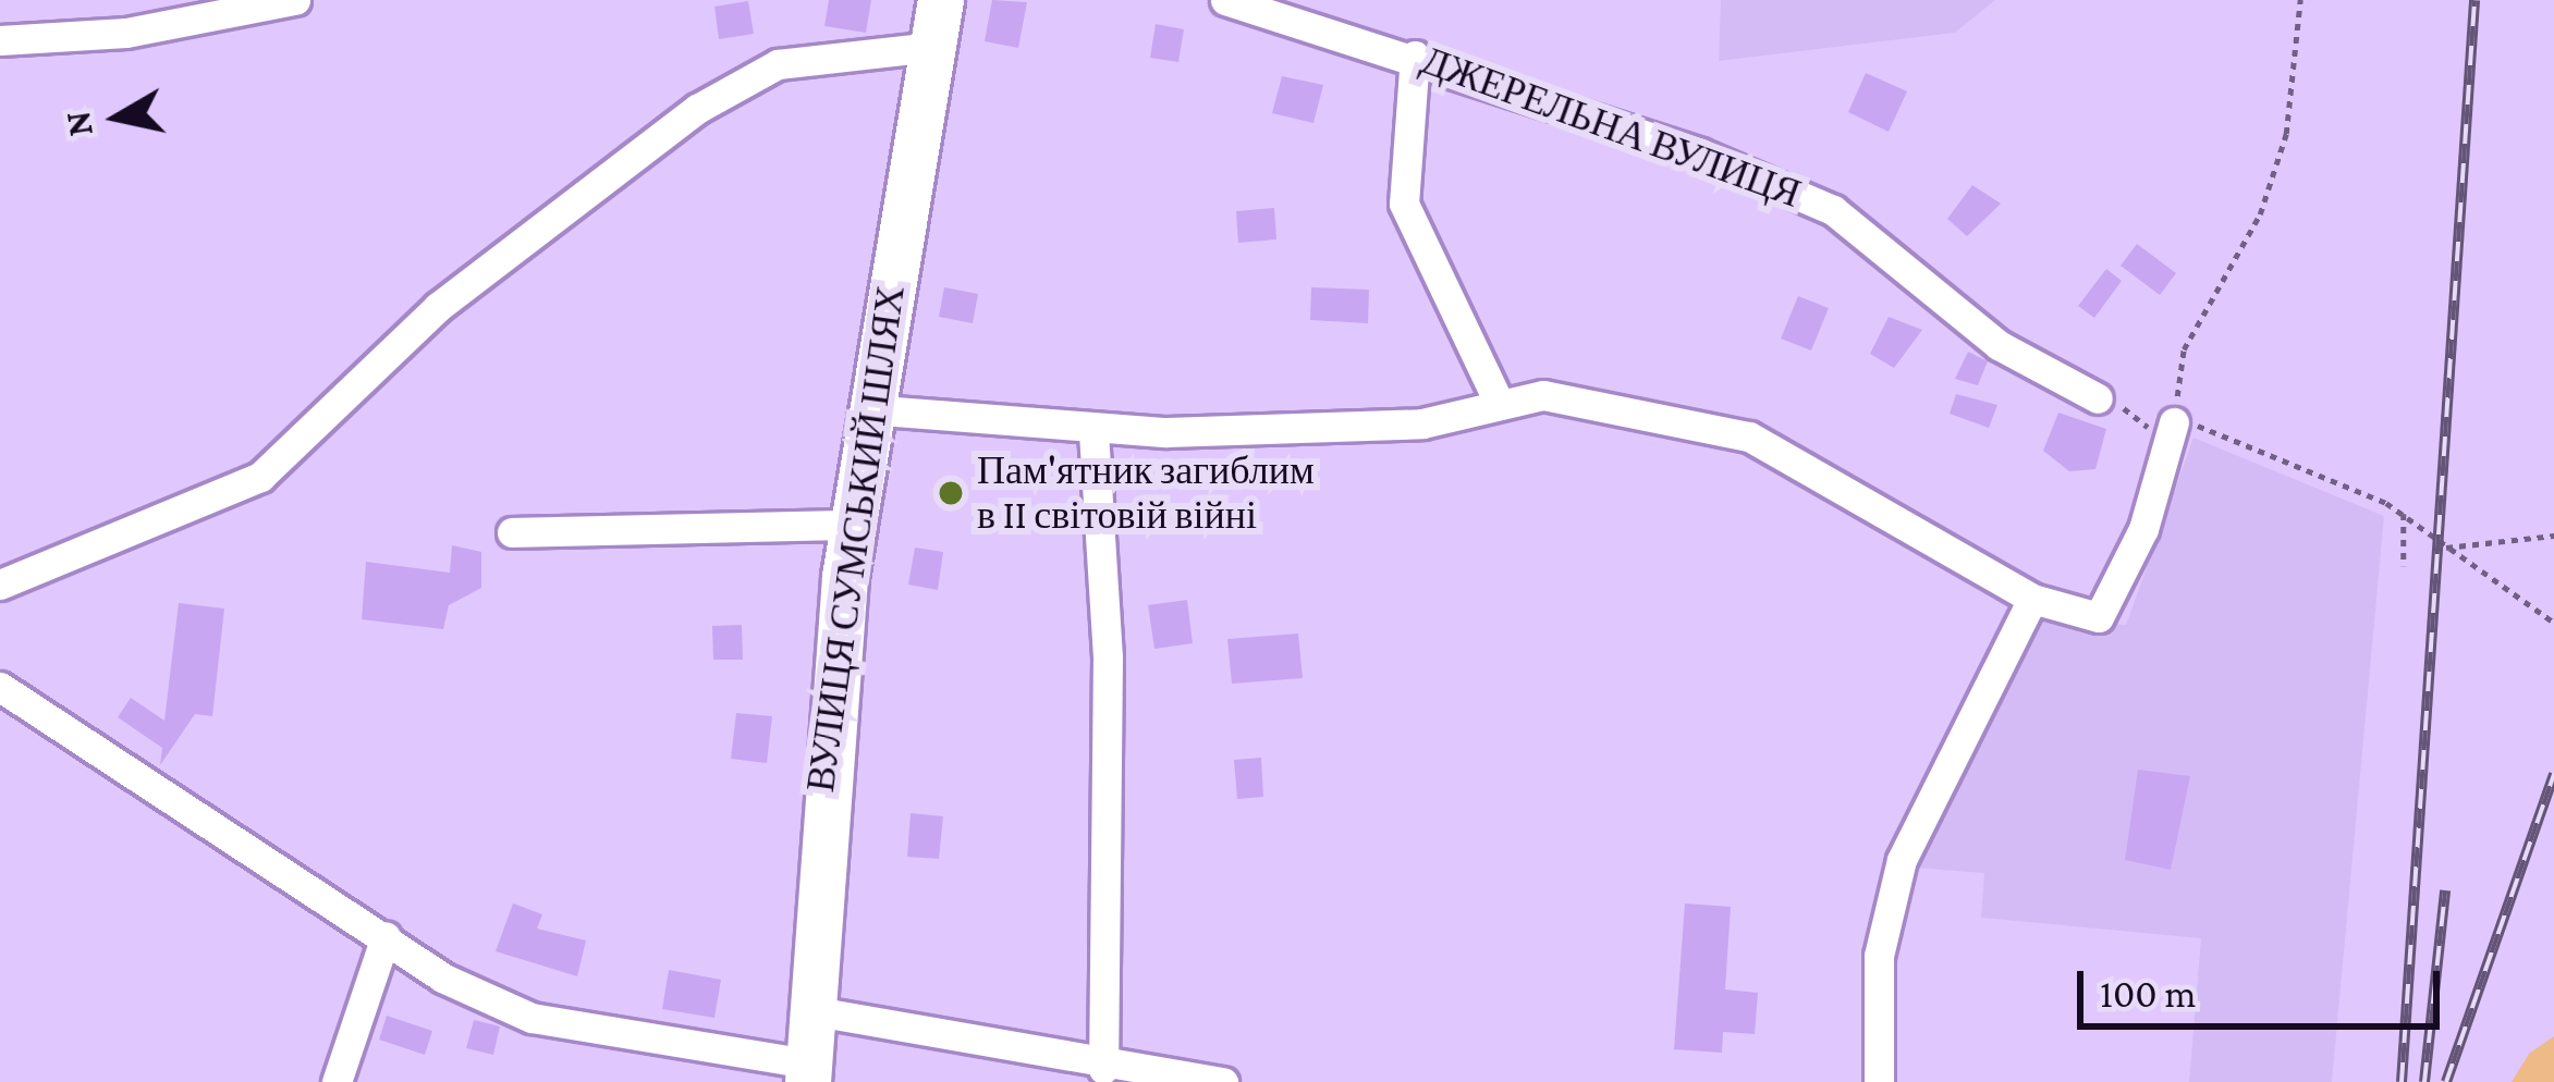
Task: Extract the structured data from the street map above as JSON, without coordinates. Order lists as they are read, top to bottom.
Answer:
{
  "streets": {
    "main road": ["ВУЛИЦЯ СУМСЬКИЙ ШЛЯХ"],
    "street": ["ДЖЕРЕЛЬНА ВУЛИЦЯ"]
  },
  "places": ["Пам'ятник загиблим в II світовій війні"],
  "scale_bar": "100 m",
  "north": "left"
}
